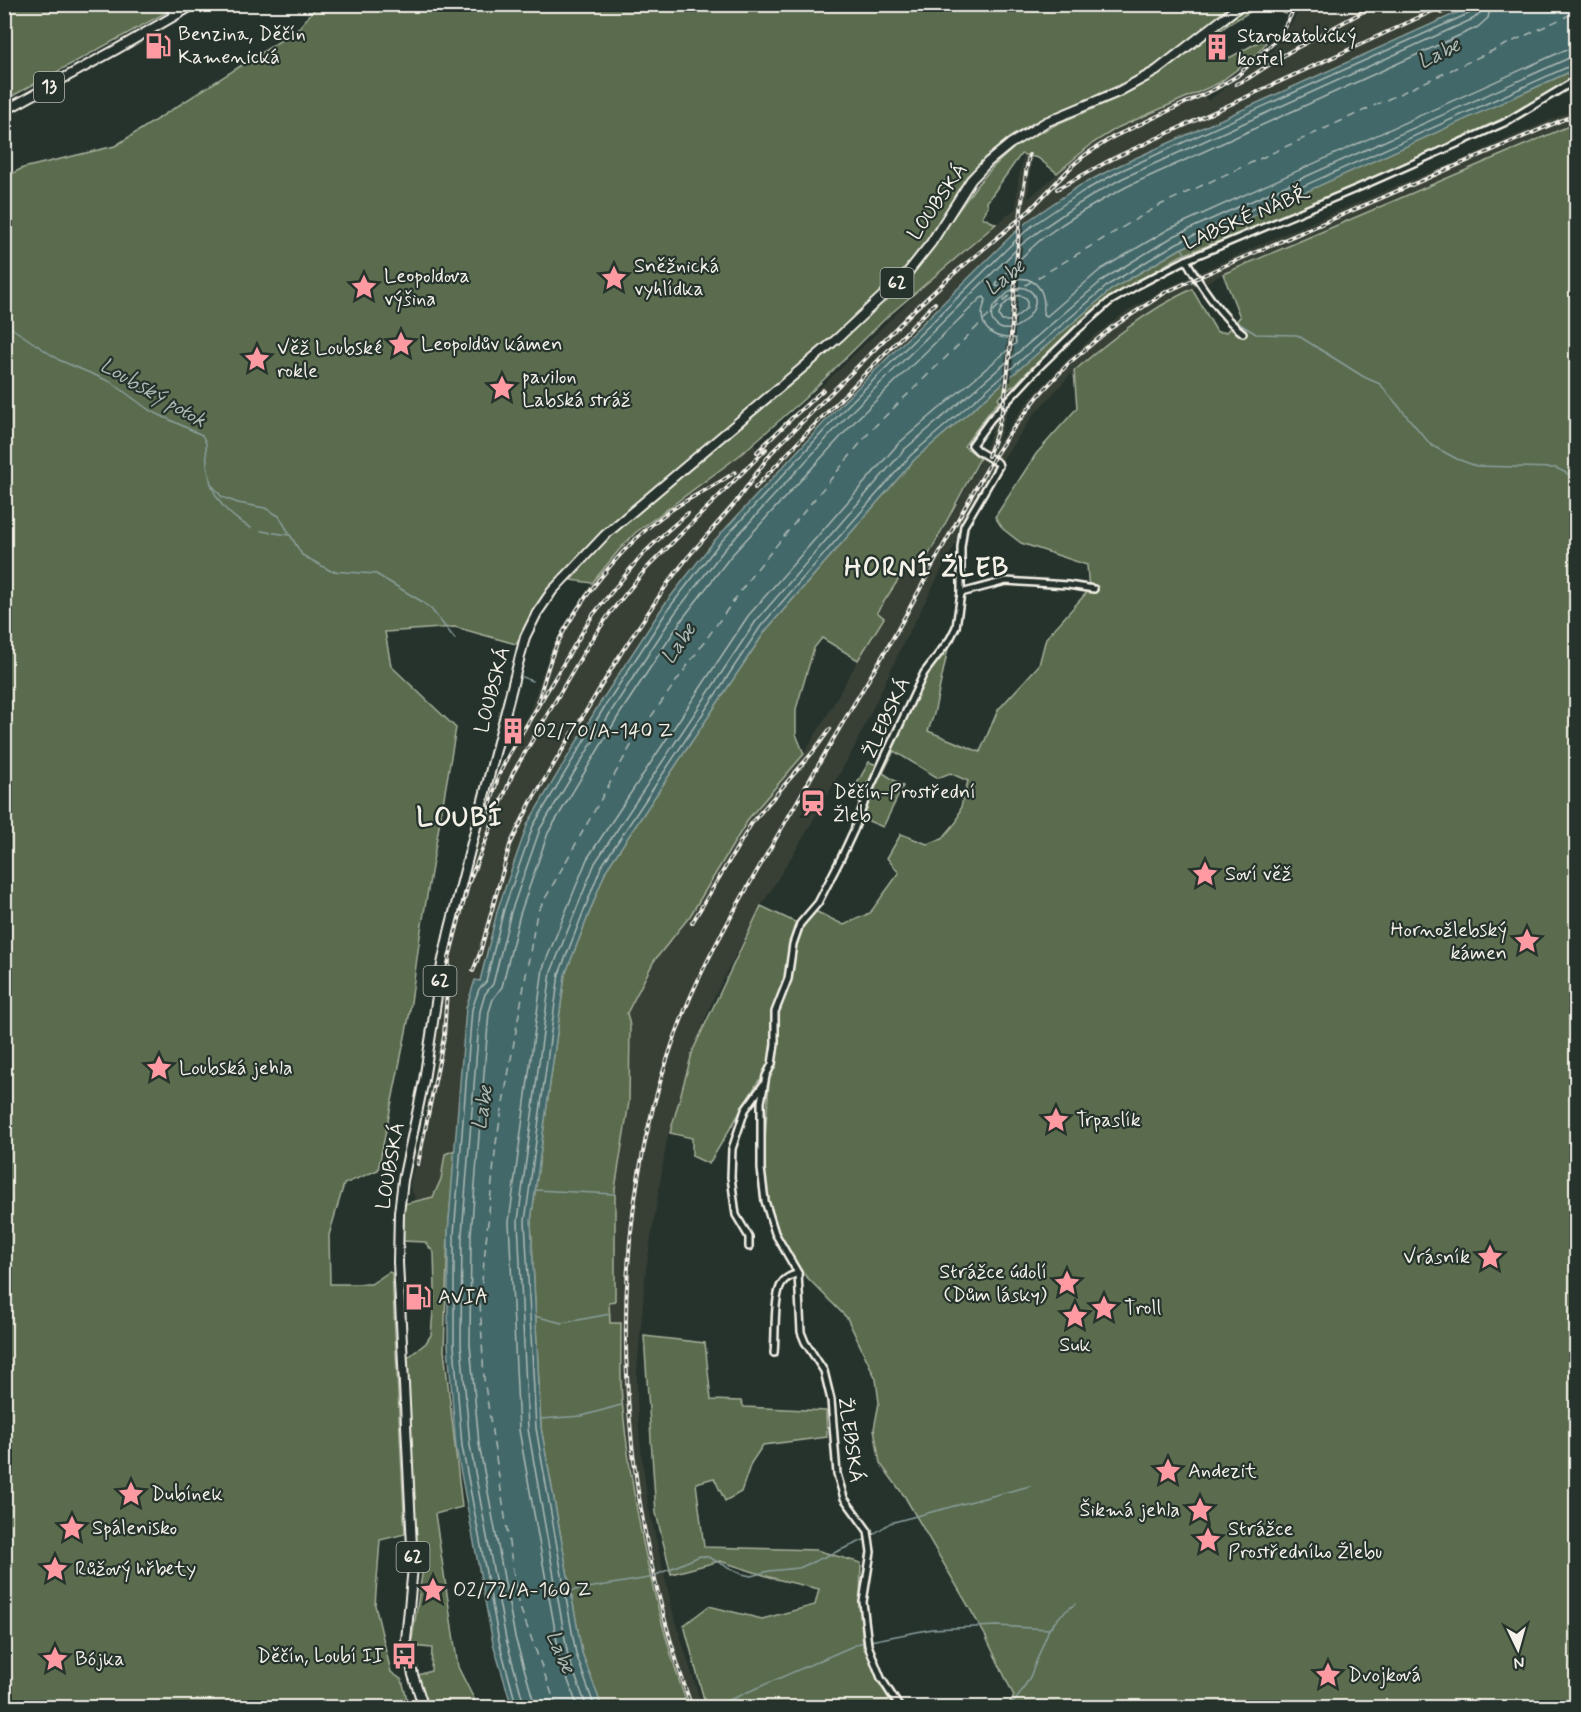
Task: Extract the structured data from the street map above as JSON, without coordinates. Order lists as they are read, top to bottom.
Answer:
{
  "streets": {
    "main road": ["13", "LOUBSKÁ", "62"],
    "street": ["LABSKÉ NÁBŘ.", "ŽLEBSKÁ"]
  },
  "crossings": [
    ["LABSKÉ NÁBŘ.", "ŽLEBSKÁ"]
  ],
  "districts": ["HORNÍ ŽLEB", "LOUBÍ"],
  "water": ["Labe", "Loubský potok"],
  "places": {
    "fuel station": ["Benzina, Děčín Kamenická", "AVIA"],
    "building": ["Starokatolický kostel", "O2/70/A-140 Z"],
    "place": [
      "Sněžnická vyhlídka",
      "Leopoldova výšina",
      "Leopoldův kámen",
      "Věž Loubské rokle",
      "pavilon Labská stráž",
      "Soví věž",
      "Hornožlebský kámen",
      "Loubská jehla",
      "Trpaslík",
      "Vrásník",
      "Strážce údolí (Dům lásky)",
      "Troll",
      "Suk",
      "Andezit",
      "Dubínek",
      "Šikmá jehla",
      "Spálenisko",
      "Strážce Prostředního Žlebu",
      "Růžový hřbety",
      "O2/72/A-160 Z",
      "Bójka",
      "Dvojková"
    ],
    "station": ["Děčín-Prostřední Žleb"],
    "bus stop": ["Děčín, Loubí II"]
  },
  "north": "bottom"
}
